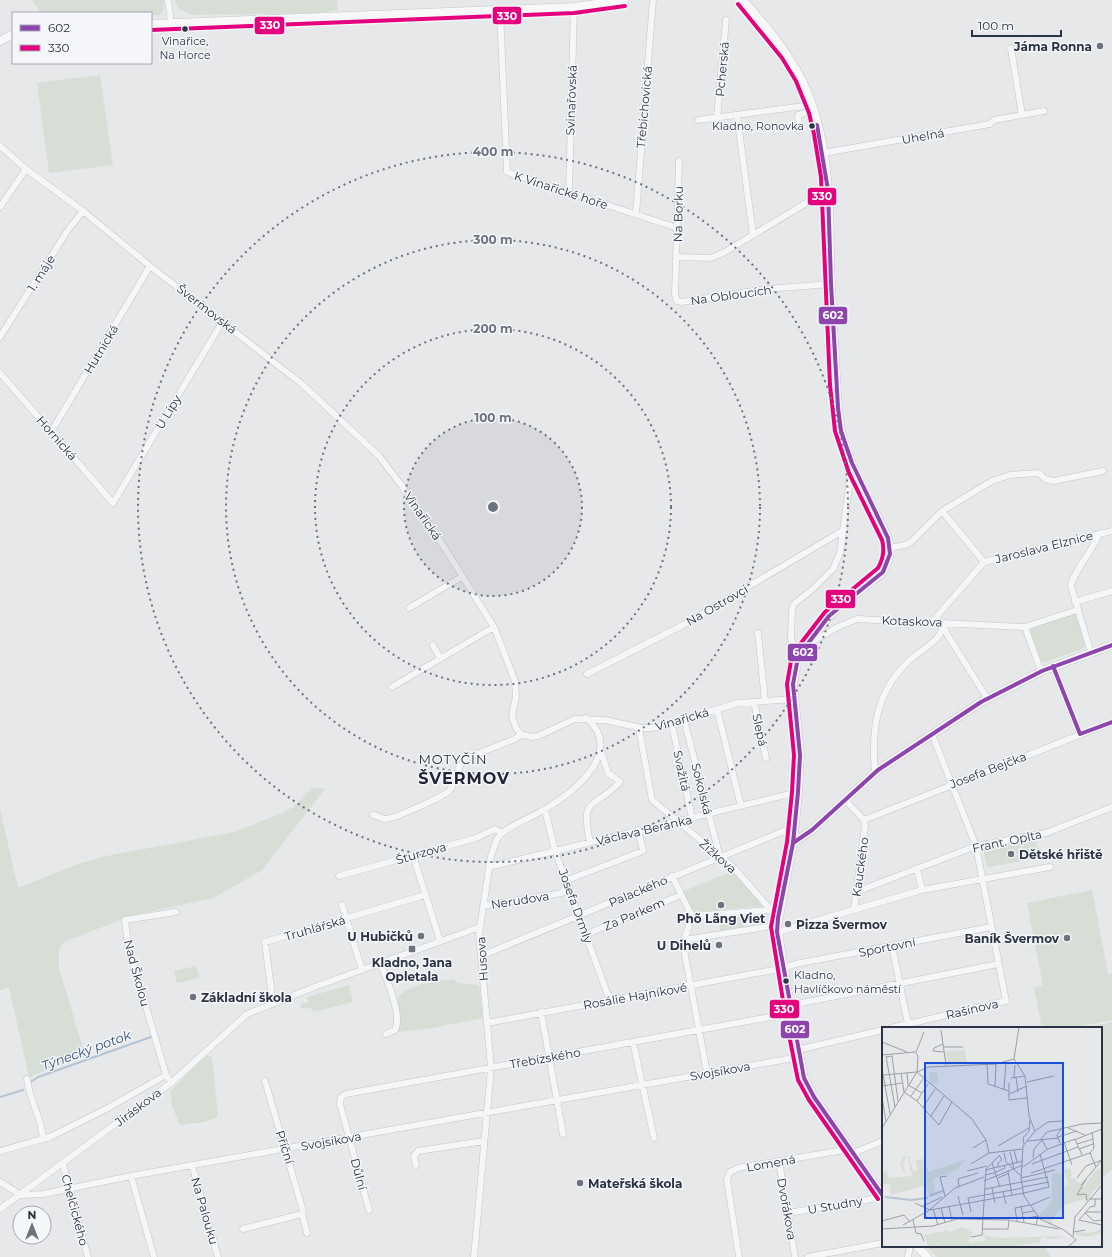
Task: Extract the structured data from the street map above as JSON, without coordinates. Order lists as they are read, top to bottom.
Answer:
{
  "streets": {
    "street": [
      "Pcherská",
      "Svinařovská",
      "Třebichovická",
      "Uhelná",
      "K Vinařické hoře",
      "Na Borku",
      "1. máje",
      "Na Obloucích",
      "Švermovská",
      "Hutnická",
      "U Lípy",
      "Hornická",
      "Vinařická",
      "Jaroslava Elznice",
      "Na Ostrovci",
      "Kotaskova",
      "Slepá",
      "Josefa Bejčka",
      "Svažitá",
      "Sokolská",
      "Václava Beránka",
      "Frant. Oplta",
      "Šturzova",
      "Žižkova",
      "Kauckého",
      "Palackého",
      "Nerudova",
      "Josefa Drmly",
      "Za Parkem",
      "Truhlářská",
      "Sportovní",
      "Husova",
      "Nad Školou",
      "Rosálie Hajníkové",
      "Rašínova",
      "Třebízského",
      "Svojsíkova",
      "Jiráskova",
      "Příční",
      "Lomená",
      "Důlní",
      "U Studny",
      "Dvořákova",
      "Chelčického",
      "Na Palouku"
    ]
  },
  "crossings": [
    ["Svinařovská", "K Vinařické hoře"],
    ["Třebichovická", "K Vinařické hoře"],
    ["K Vinařické hoře", "Na Borku"],
    ["Na Borku", "Na Obloucích"],
    ["1. máje", "Švermovská"],
    ["Švermovská", "Hutnická"],
    ["Švermovská", "U Lípy"],
    ["Švermovská", "Vinařická"],
    ["Hutnická", "Hornická"],
    ["U Lípy", "Hornická"],
    ["Vinařická", "Slepá"],
    ["Vinařická", "Svažitá"],
    ["Vinařická", "Sokolská"],
    ["Vinařická", "Žižkova"],
    ["Jaroslava Elznice", "Kotaskova"],
    ["Josefa Bejčka", "Kauckého"],
    ["Svažitá", "Václava Beránka"],
    ["Sokolská", "Václava Beránka"],
    ["Sokolská", "Žižkova"],
    ["Sokolská", "Palackého"],
    ["Václava Beránka", "Žižkova"],
    ["Václava Beránka", "Nerudova"],
    ["Václava Beránka", "Josefa Drmly"],
    ["Václava Beránka", "Husova"],
    ["Frant. Oplta", "Kauckého"],
    ["Šturzova", "Husova"],
    ["Žižkova", "Kauckého"],
    ["Žižkova", "Palackého"],
    ["Palackého", "Josefa Drmly"],
    ["Palackého", "Husova"],
    ["Nerudova", "Josefa Drmly"],
    ["Nerudova", "Husova"],
    ["Josefa Drmly", "Za Parkem"],
    ["Josefa Drmly", "Rosálie Hajníkové"],
    ["Truhlářská", "Jiráskova"],
    ["Sportovní", "Rosálie Hajníkové"],
    ["Husova", "Rosálie Hajníkové"],
    ["Husova", "Třebízského"],
    ["Husova", "Svojsíkova"],
    ["Husova", "Jiráskova"],
    ["Rašínova", "Třebízského"],
    ["Třebízského", "Svojsíkova"],
    ["Třebízského", "Důlní"],
    ["Svojsíkova", "Jiráskova"],
    ["Svojsíkova", "Příční"],
    ["Svojsíkova", "Důlní"],
    ["Svojsíkova", "Chelčického"],
    ["Svojsíkova", "Na Palouku"],
    ["Jiráskova", "Chelčického"],
    ["Lomená", "Dvořákova"],
    ["U Studny", "Dvořákova"]
  ],
  "districts": ["MOTYČÍN", "ŠVERMOV"],
  "water": ["Týnecký potok"],
  "places": {
    "other": [
      "Vinařice, Na Horce",
      "Jáma Ronna",
      "Kladno, Ronovka",
      "Dětské hřiště",
      "Phõ Lãng Viet",
      "Pizza Švermov",
      "U Hubičků",
      "Baník Švermov",
      "U Dihelů",
      "Kladno, Havlíčkovo náměstí",
      "Základní škola",
      "Mateřská škola"
    ],
    "transit": ["Kladno, Jana Opletala"]
  },
  "lines": ["transit line 330", "transit line 602"],
  "legend": ["602", "330"],
  "scale_bar": "100 m",
  "north": "top",
  "rings": [
    "400 m",
    "300 m",
    "200 m",
    "100 m"
  ]
}
